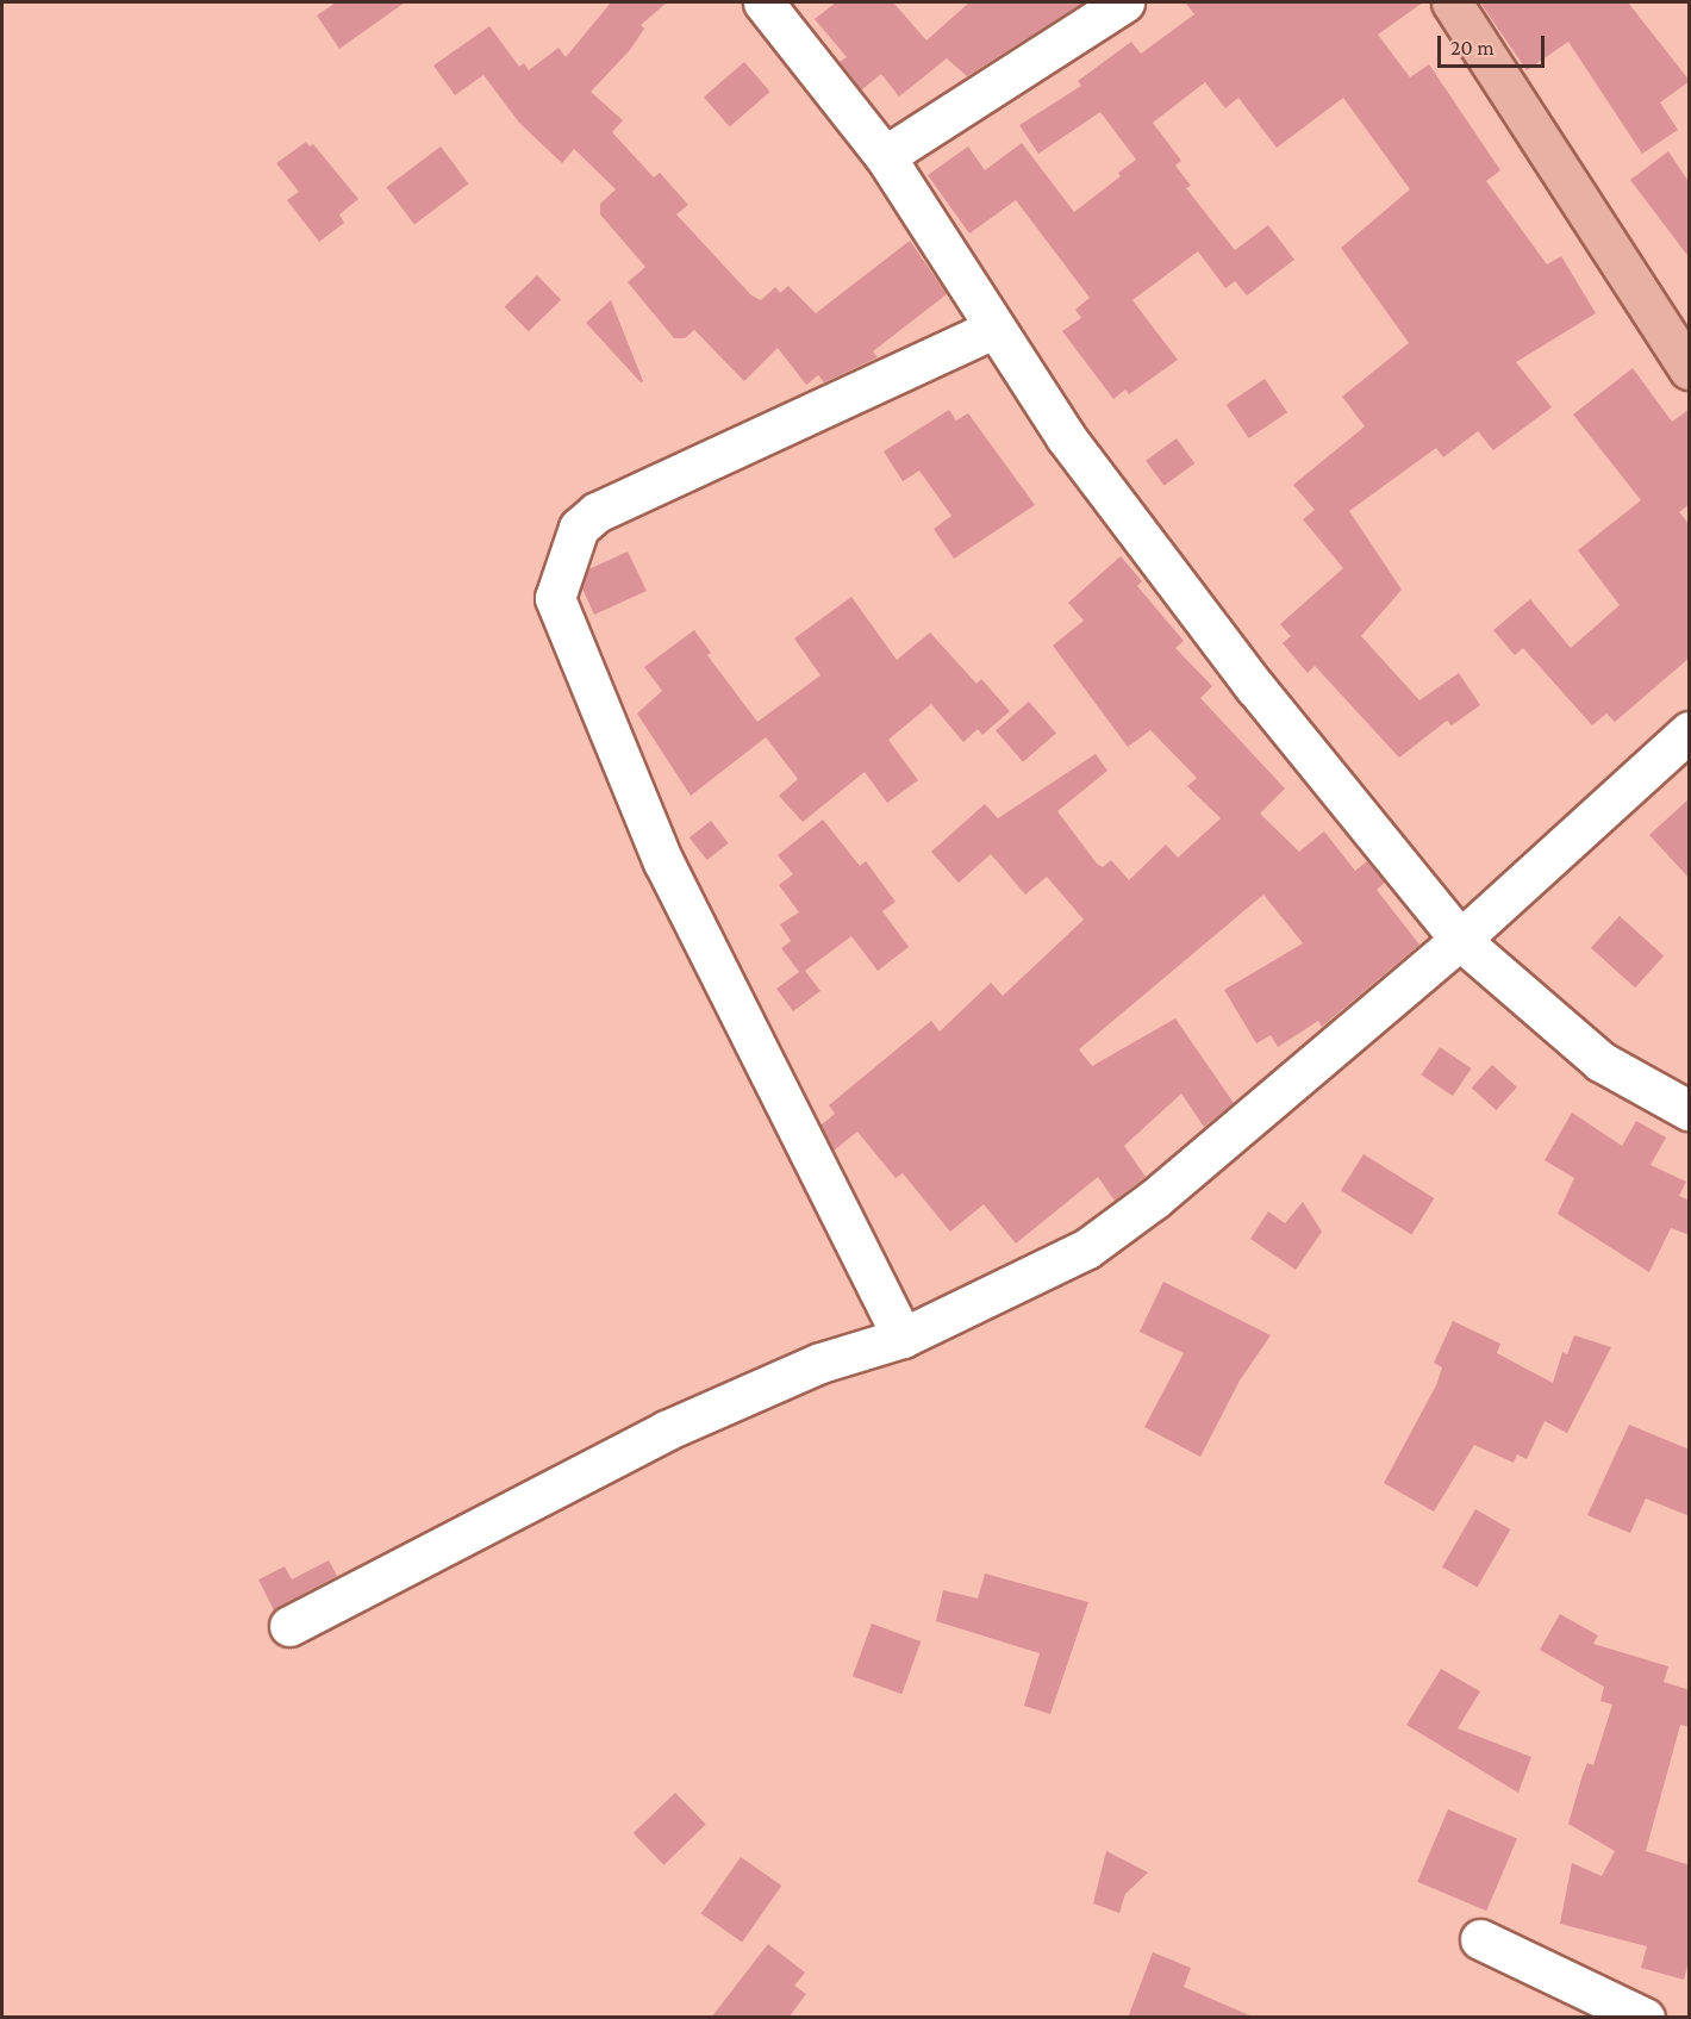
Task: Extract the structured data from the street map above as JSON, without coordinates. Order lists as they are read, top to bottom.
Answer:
{
  "scale_bar": "20 m"
}
